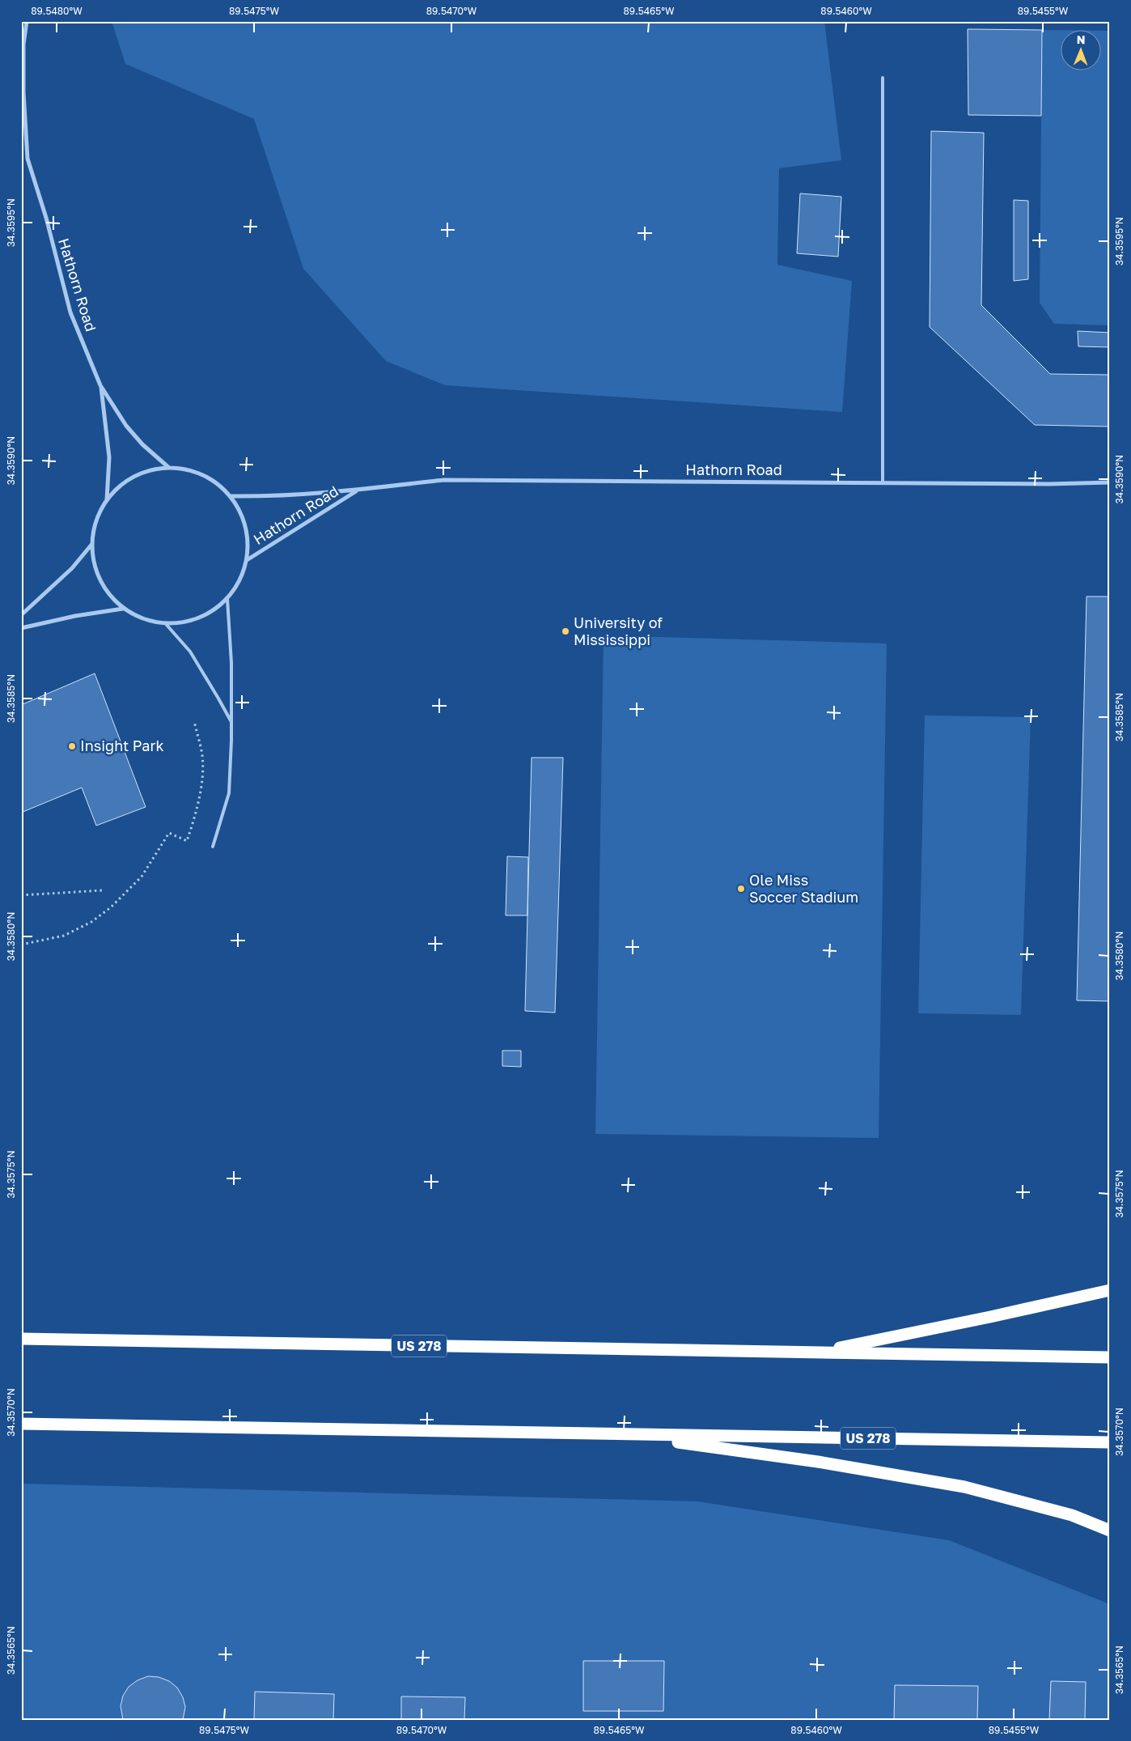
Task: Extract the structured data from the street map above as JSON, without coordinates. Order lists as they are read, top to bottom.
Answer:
{
  "streets": {
    "highway": ["US 278"],
    "street": ["Hathorn Road"]
  },
  "places": ["University of Mississippi", "Insight Park", "Ole Miss Soccer Stadium"],
  "north": "top",
  "coordinates": [
    "89.5480°W",
    "89.5475°W",
    "89.5470°W",
    "89.5465°W",
    "89.5460°W",
    "89.5455°W",
    "34.3595°N",
    "34.3590°N",
    "34.3585°N",
    "34.3580°N",
    "34.3575°N",
    "34.3570°N",
    "34.3565°N"
  ]
}
